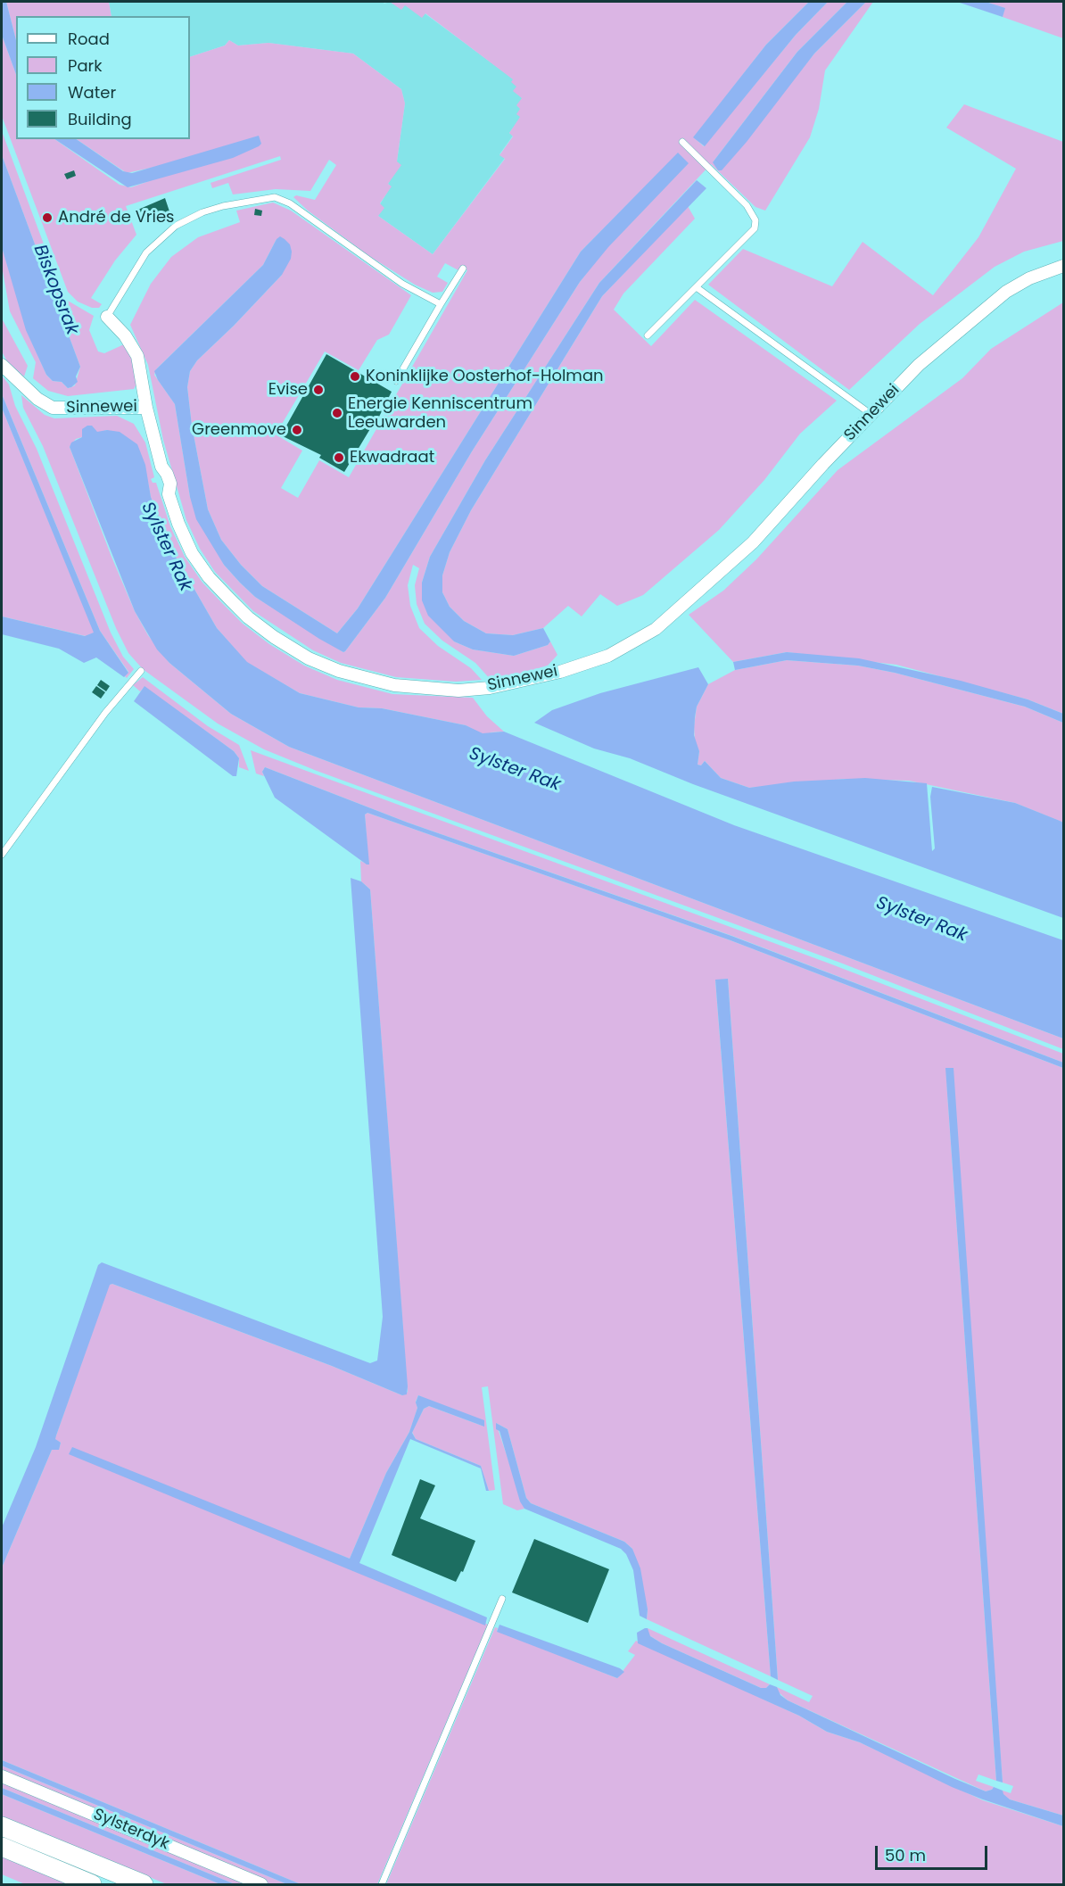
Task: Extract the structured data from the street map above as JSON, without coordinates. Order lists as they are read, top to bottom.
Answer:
{
  "streets": {
    "street": ["Sinnewei", "Sylsterdyk"]
  },
  "water": ["Biskopsrak", "Sylster Rak"],
  "places": [
    "André de Vries",
    "Koninklijke Oosterhof-Holman",
    "Evise",
    "Energie Kenniscentrum Leeuwarden",
    "Greenmove",
    "Ekwadraat"
  ],
  "legend": [
    "Road",
    "Park",
    "Water",
    "Building"
  ],
  "scale_bar": "50 m"
}
